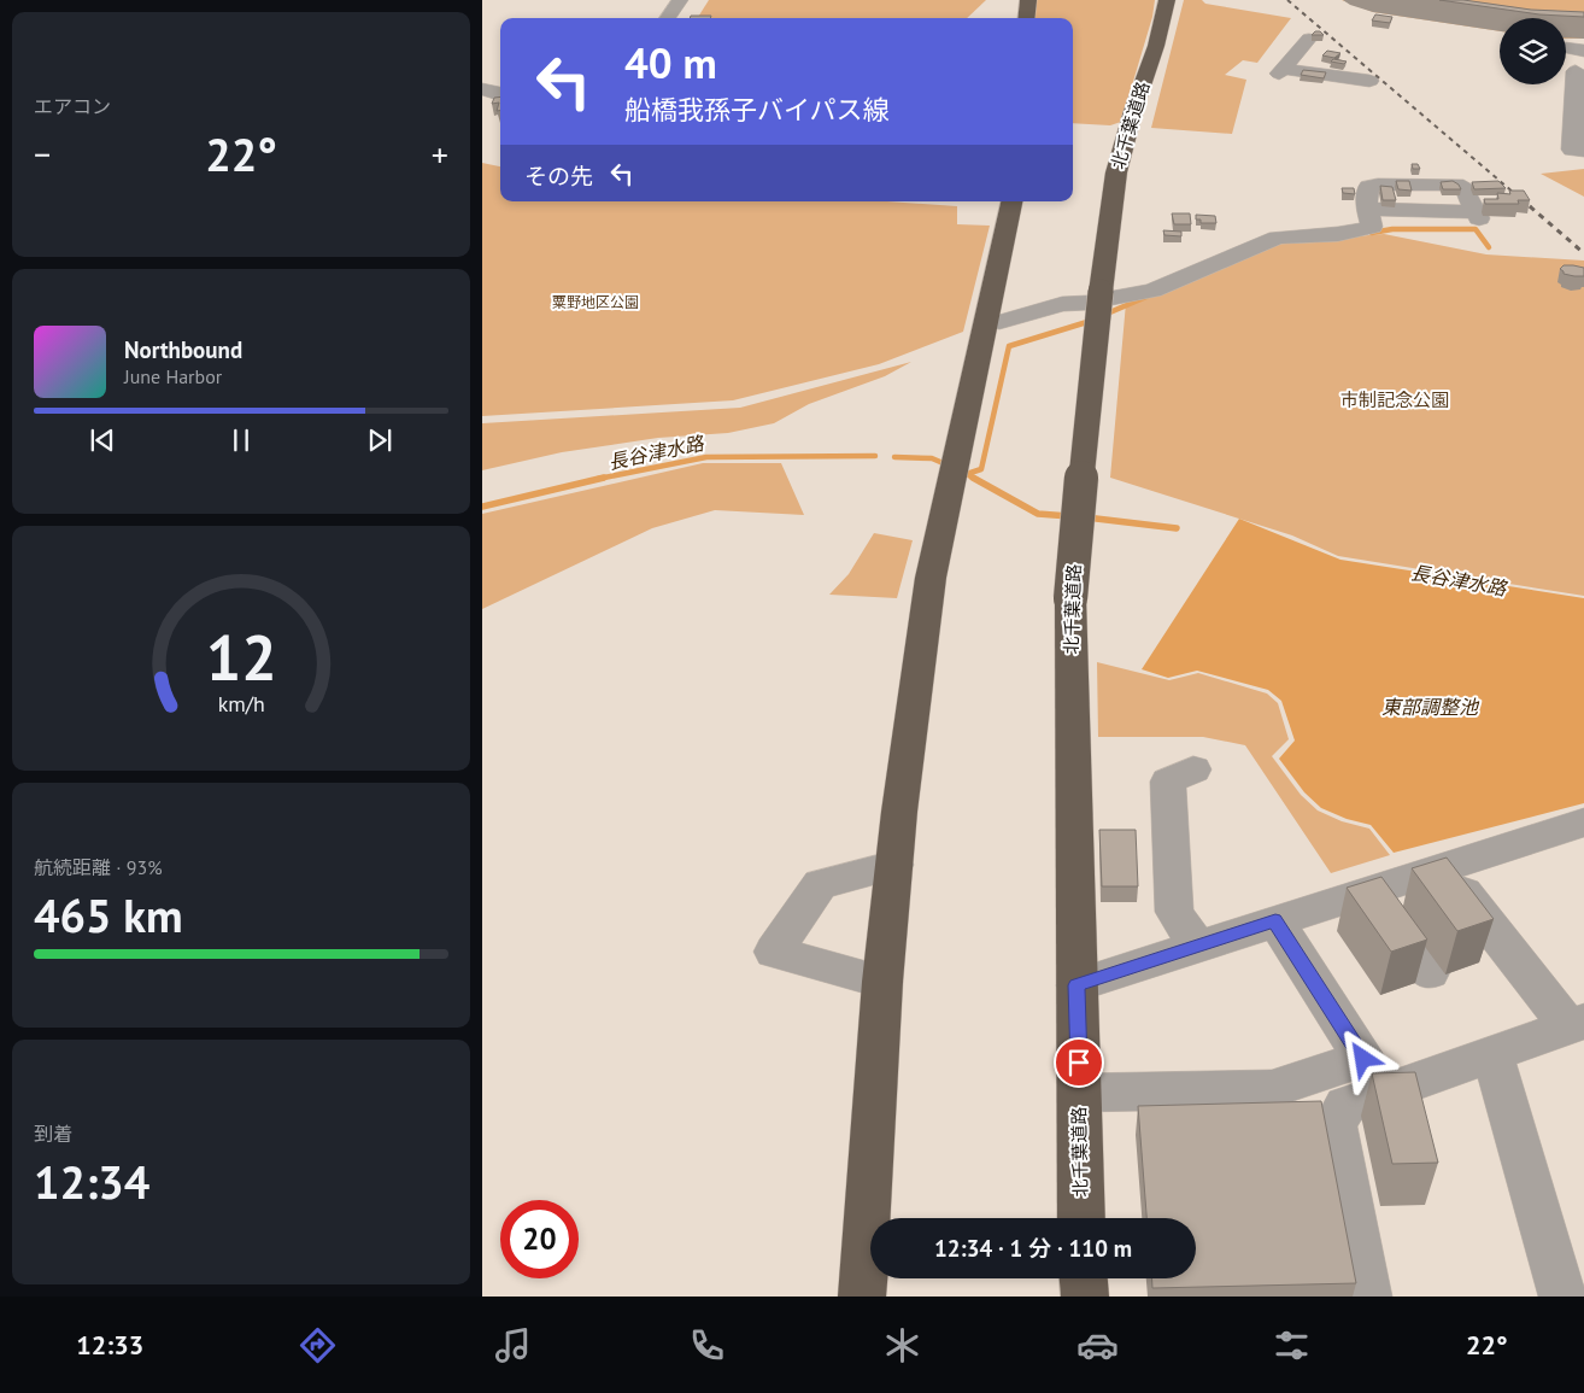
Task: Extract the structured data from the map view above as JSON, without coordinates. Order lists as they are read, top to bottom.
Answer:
{
  "streets": {
    "highway": ["北千葉道路"]
  },
  "water": ["長谷津水路", "東部調整池"],
  "parks": ["粟野地区公園", "市制記念公園"],
  "page": {
    "tile": [
      "エアコン",
      ["航続距離 · 93%", "465 km"],
      ["到着", "12:34"]
    ],
    "turn": ["40 m", "船橋我孫子バイパス線"],
    "heat": ["−", "22°", "+"],
    "then": "その先",
    "song": ["Northbound", "June Harbor"],
    "limit": "20",
    "trip": "12:34 · 1 分 · 110 m",
    "tabs": ["12:33", "22°"],
    "gauge": ["12", "km/h"]
  }
}
